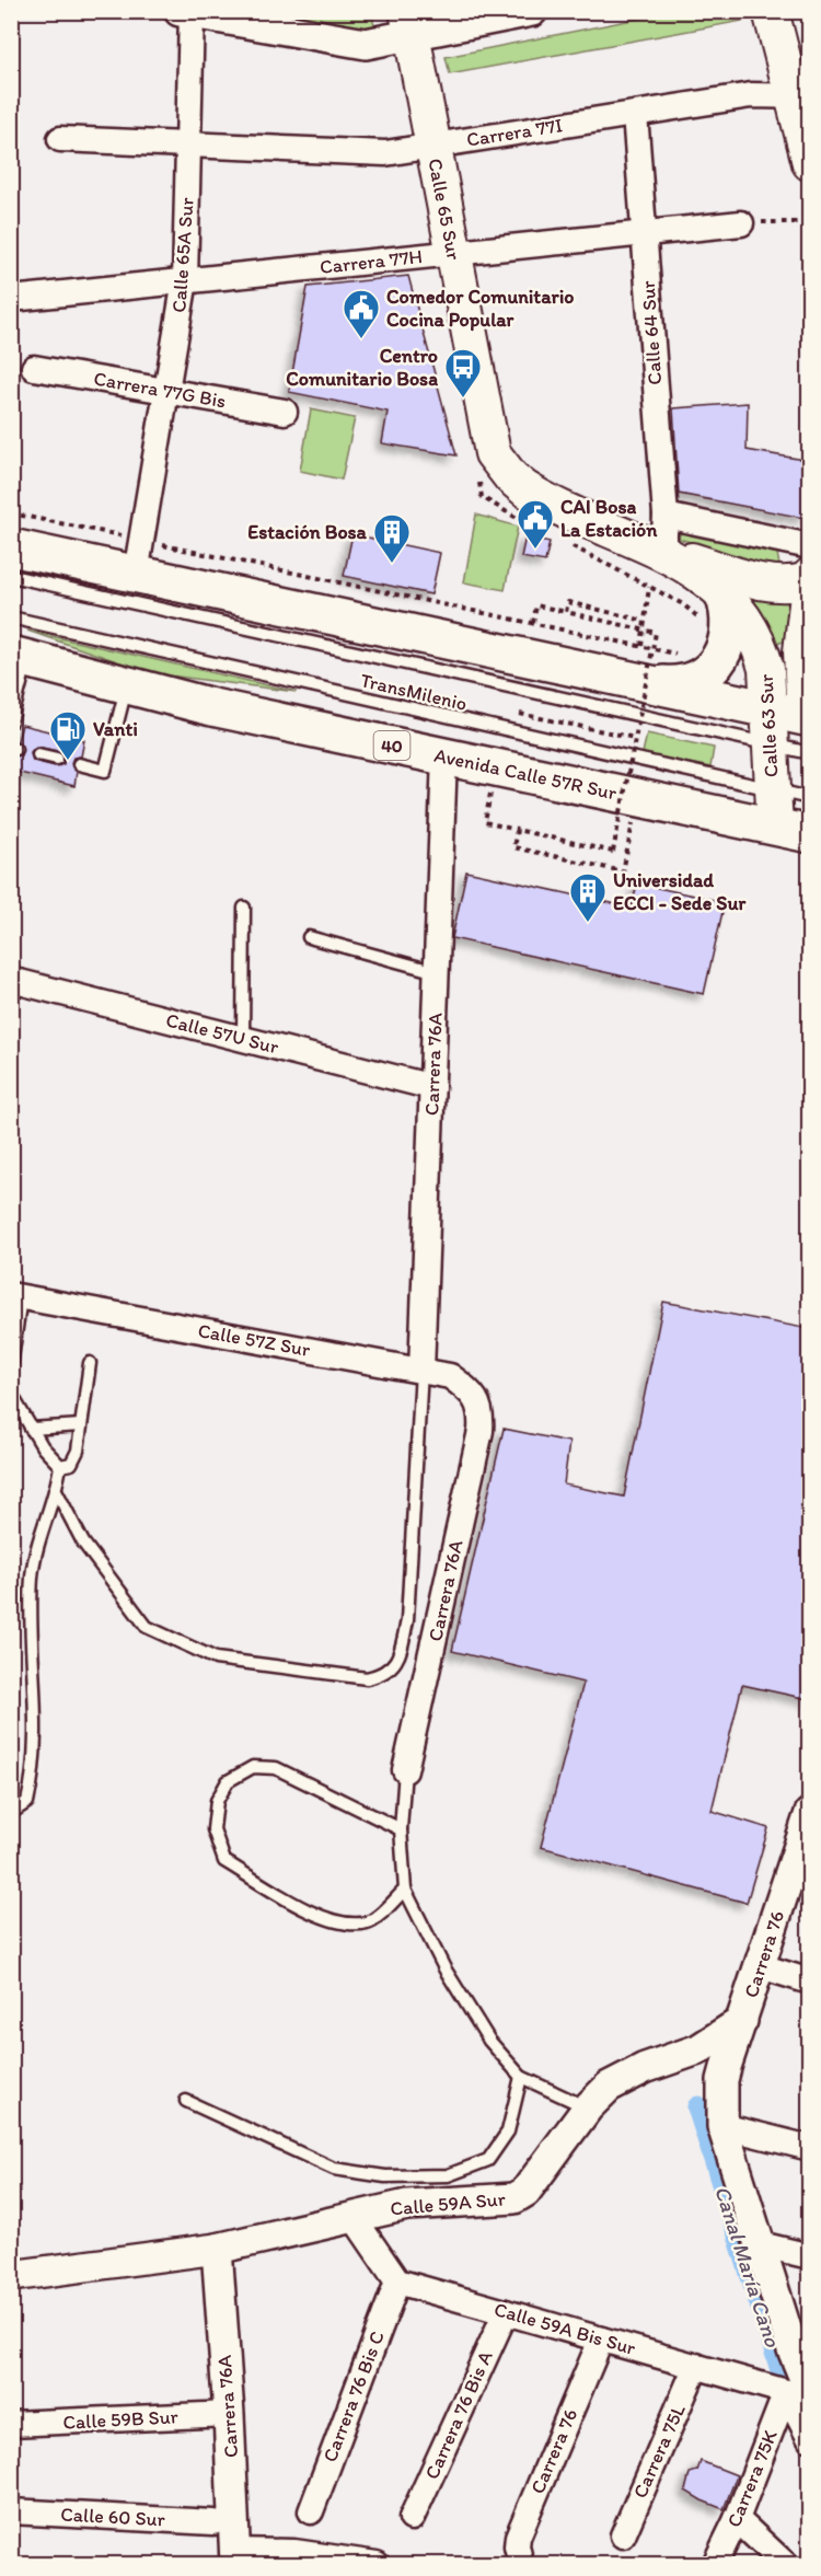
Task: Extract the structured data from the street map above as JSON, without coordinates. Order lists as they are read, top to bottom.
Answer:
{
  "streets": {
    "highway": ["40", "Avenida Calle 57R Sur"],
    "main road": ["Calle 65 Sur", "Calle 63 Sur"],
    "street": [
      "Carrera 77I",
      "Calle 65A Sur",
      "Carrera 77H",
      "Calle 64 Sur",
      "Carrera 77G Bis",
      "Calle 57U Sur",
      "Carrera 76A",
      "Calle 57Z Sur",
      "Carrera 76",
      "Calle 59A Sur",
      "Calle 59A Bis Sur",
      "Carrera 76 Bis C",
      "Carrera 76 Bis A",
      "Calle 59B Sur",
      "Carrera 75L",
      "Carrera 75K",
      "Calle 60 Sur"
    ],
    "lane": ["TransMilenio"]
  },
  "crossings": [
    ["Carrera 77I", "Calle 65 Sur"],
    ["Carrera 77I", "Calle 65A Sur"],
    ["Carrera 77I", "Calle 64 Sur"],
    ["Calle 65 Sur", "Carrera 77H"],
    ["Calle 65 Sur", "Calle 64 Sur"],
    ["Calle 65 Sur", "Calle 63 Sur"],
    ["Calle 65A Sur", "Carrera 77H"],
    ["Calle 65A Sur", "Carrera 77G Bis"],
    ["Carrera 77H", "Calle 64 Sur"],
    ["Calle 64 Sur", "Calle 63 Sur"],
    ["TransMilenio", "Calle 63 Sur"],
    ["Calle 63 Sur", "Avenida Calle 57R Sur"],
    ["Avenida Calle 57R Sur", "Carrera 76A"],
    ["Calle 57U Sur", "Carrera 76A"],
    ["Carrera 76A", "Calle 57Z Sur"],
    ["Carrera 76A", "Calle 59A Sur"],
    ["Carrera 76A", "Calle 59B Sur"],
    ["Carrera 76", "Calle 59A Sur"],
    ["Carrera 76", "Calle 59A Bis Sur"],
    ["Carrera 76", "Carrera 75K"],
    ["Calle 59A Bis Sur", "Carrera 76 Bis C"],
    ["Calle 59A Bis Sur", "Carrera 76 Bis A"],
    ["Calle 59A Bis Sur", "Carrera 75L"],
    ["Calle 59A Bis Sur", "Carrera 75K"]
  ],
  "water": ["Canal María Cano"],
  "places": {
    "public building": ["Comedor Comunitario Cocina Popular", "CAI Bosa La Estación"],
    "bus stop": ["Centro Comunitario Bosa"],
    "building": ["Estación Bosa", "Universidad ECCI - Sede Sur"],
    "fuel station": ["Vanti"]
  }
}
